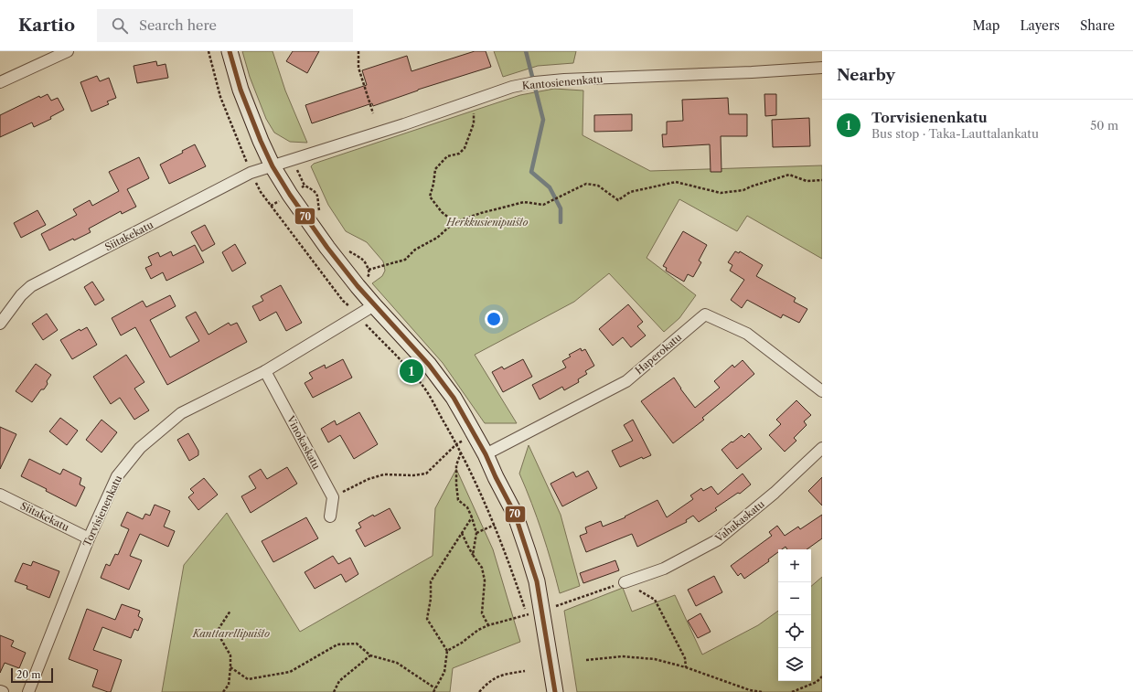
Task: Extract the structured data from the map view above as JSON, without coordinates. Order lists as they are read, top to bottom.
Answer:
{
  "streets": {
    "street": [
      "Kantosienenkatu",
      "Siitakekatu",
      "Haperokatu",
      "Vinokaskatu",
      "Torvisienenkatu",
      "Vahakaskatu"
    ]
  },
  "crossings": [
    ["Kantosienenkatu", "Siitakekatu"],
    ["Siitakekatu", "Torvisienenkatu"],
    ["Vinokaskatu", "Torvisienenkatu"]
  ],
  "parks": ["Herkkusienipuisto", "Kanttarellipuisto"],
  "lines": ["transit line 70"],
  "scale_bar": "20 m",
  "page": {
    "header": "Kartio",
    "search": "Search here",
    "nav": ["Map", "Layers", "Share"],
    "heading": "Nearby",
    "list": [
      {
        "mark": "1",
        "name": "Torvisienenkatu",
        "note": "Bus stop · Taka-Lauttalankatu",
        "value": "50 m"
      }
    ],
    "pins": "1",
    "map_buttons": ["+", "−"],
    "scale": "20 m"
  }
}
